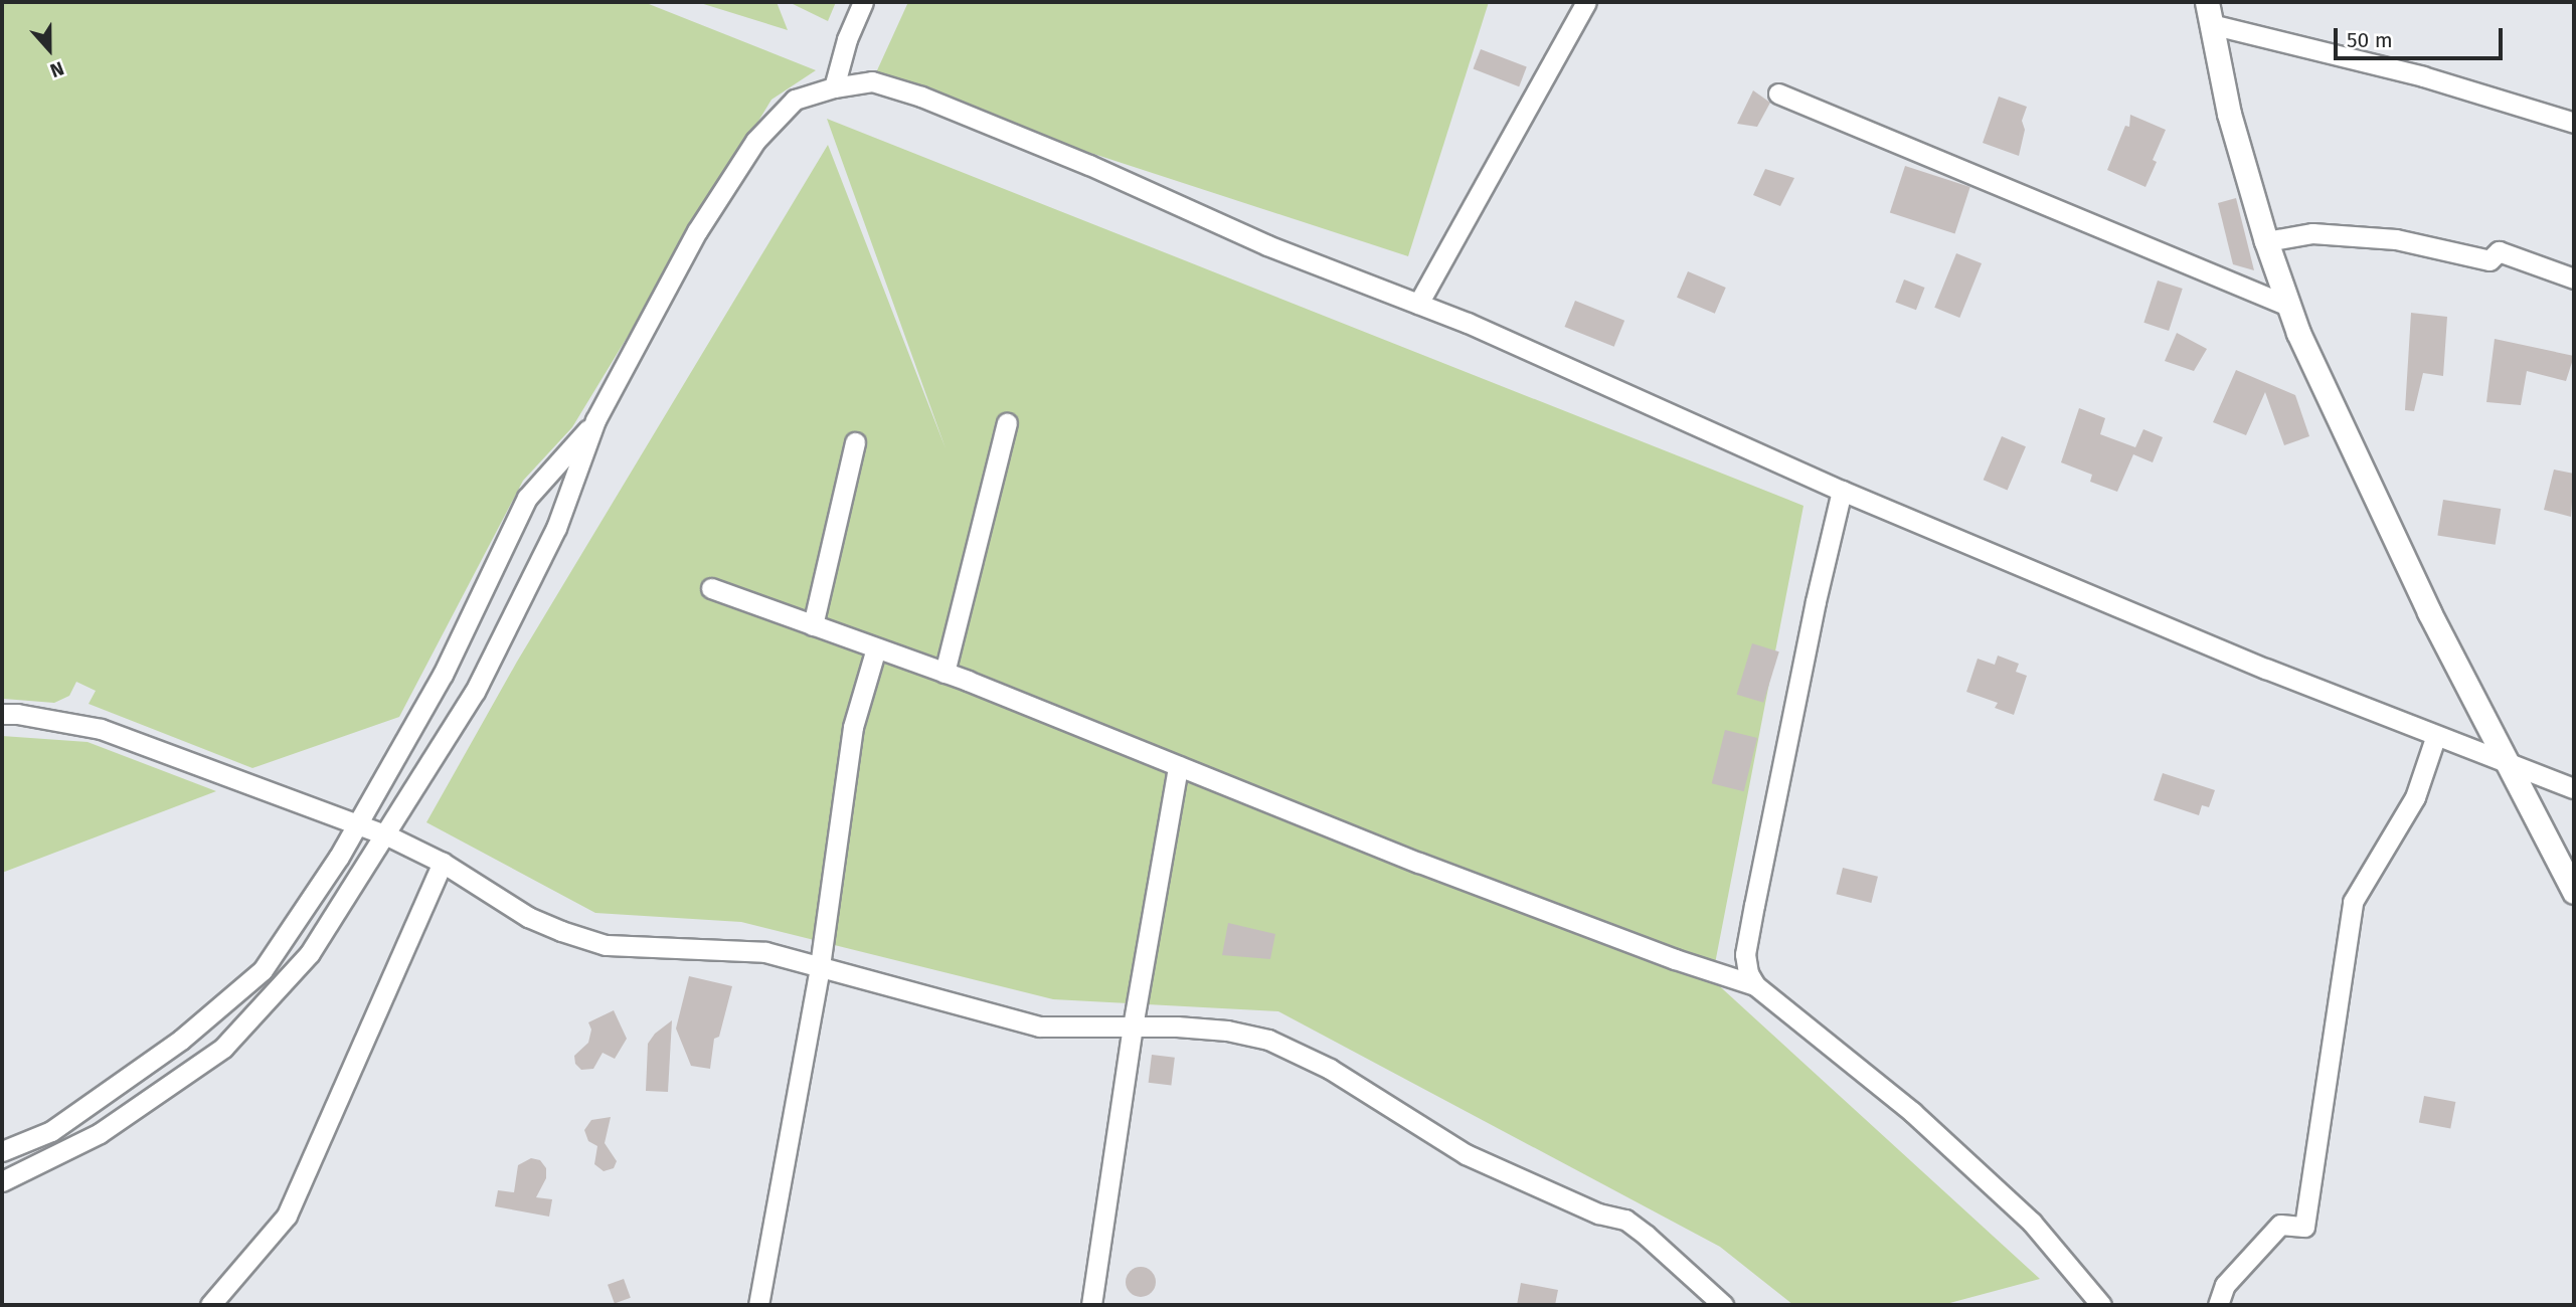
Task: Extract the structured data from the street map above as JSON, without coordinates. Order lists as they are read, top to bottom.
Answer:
{
  "scale_bar": "50 m",
  "north": "bottom"
}
